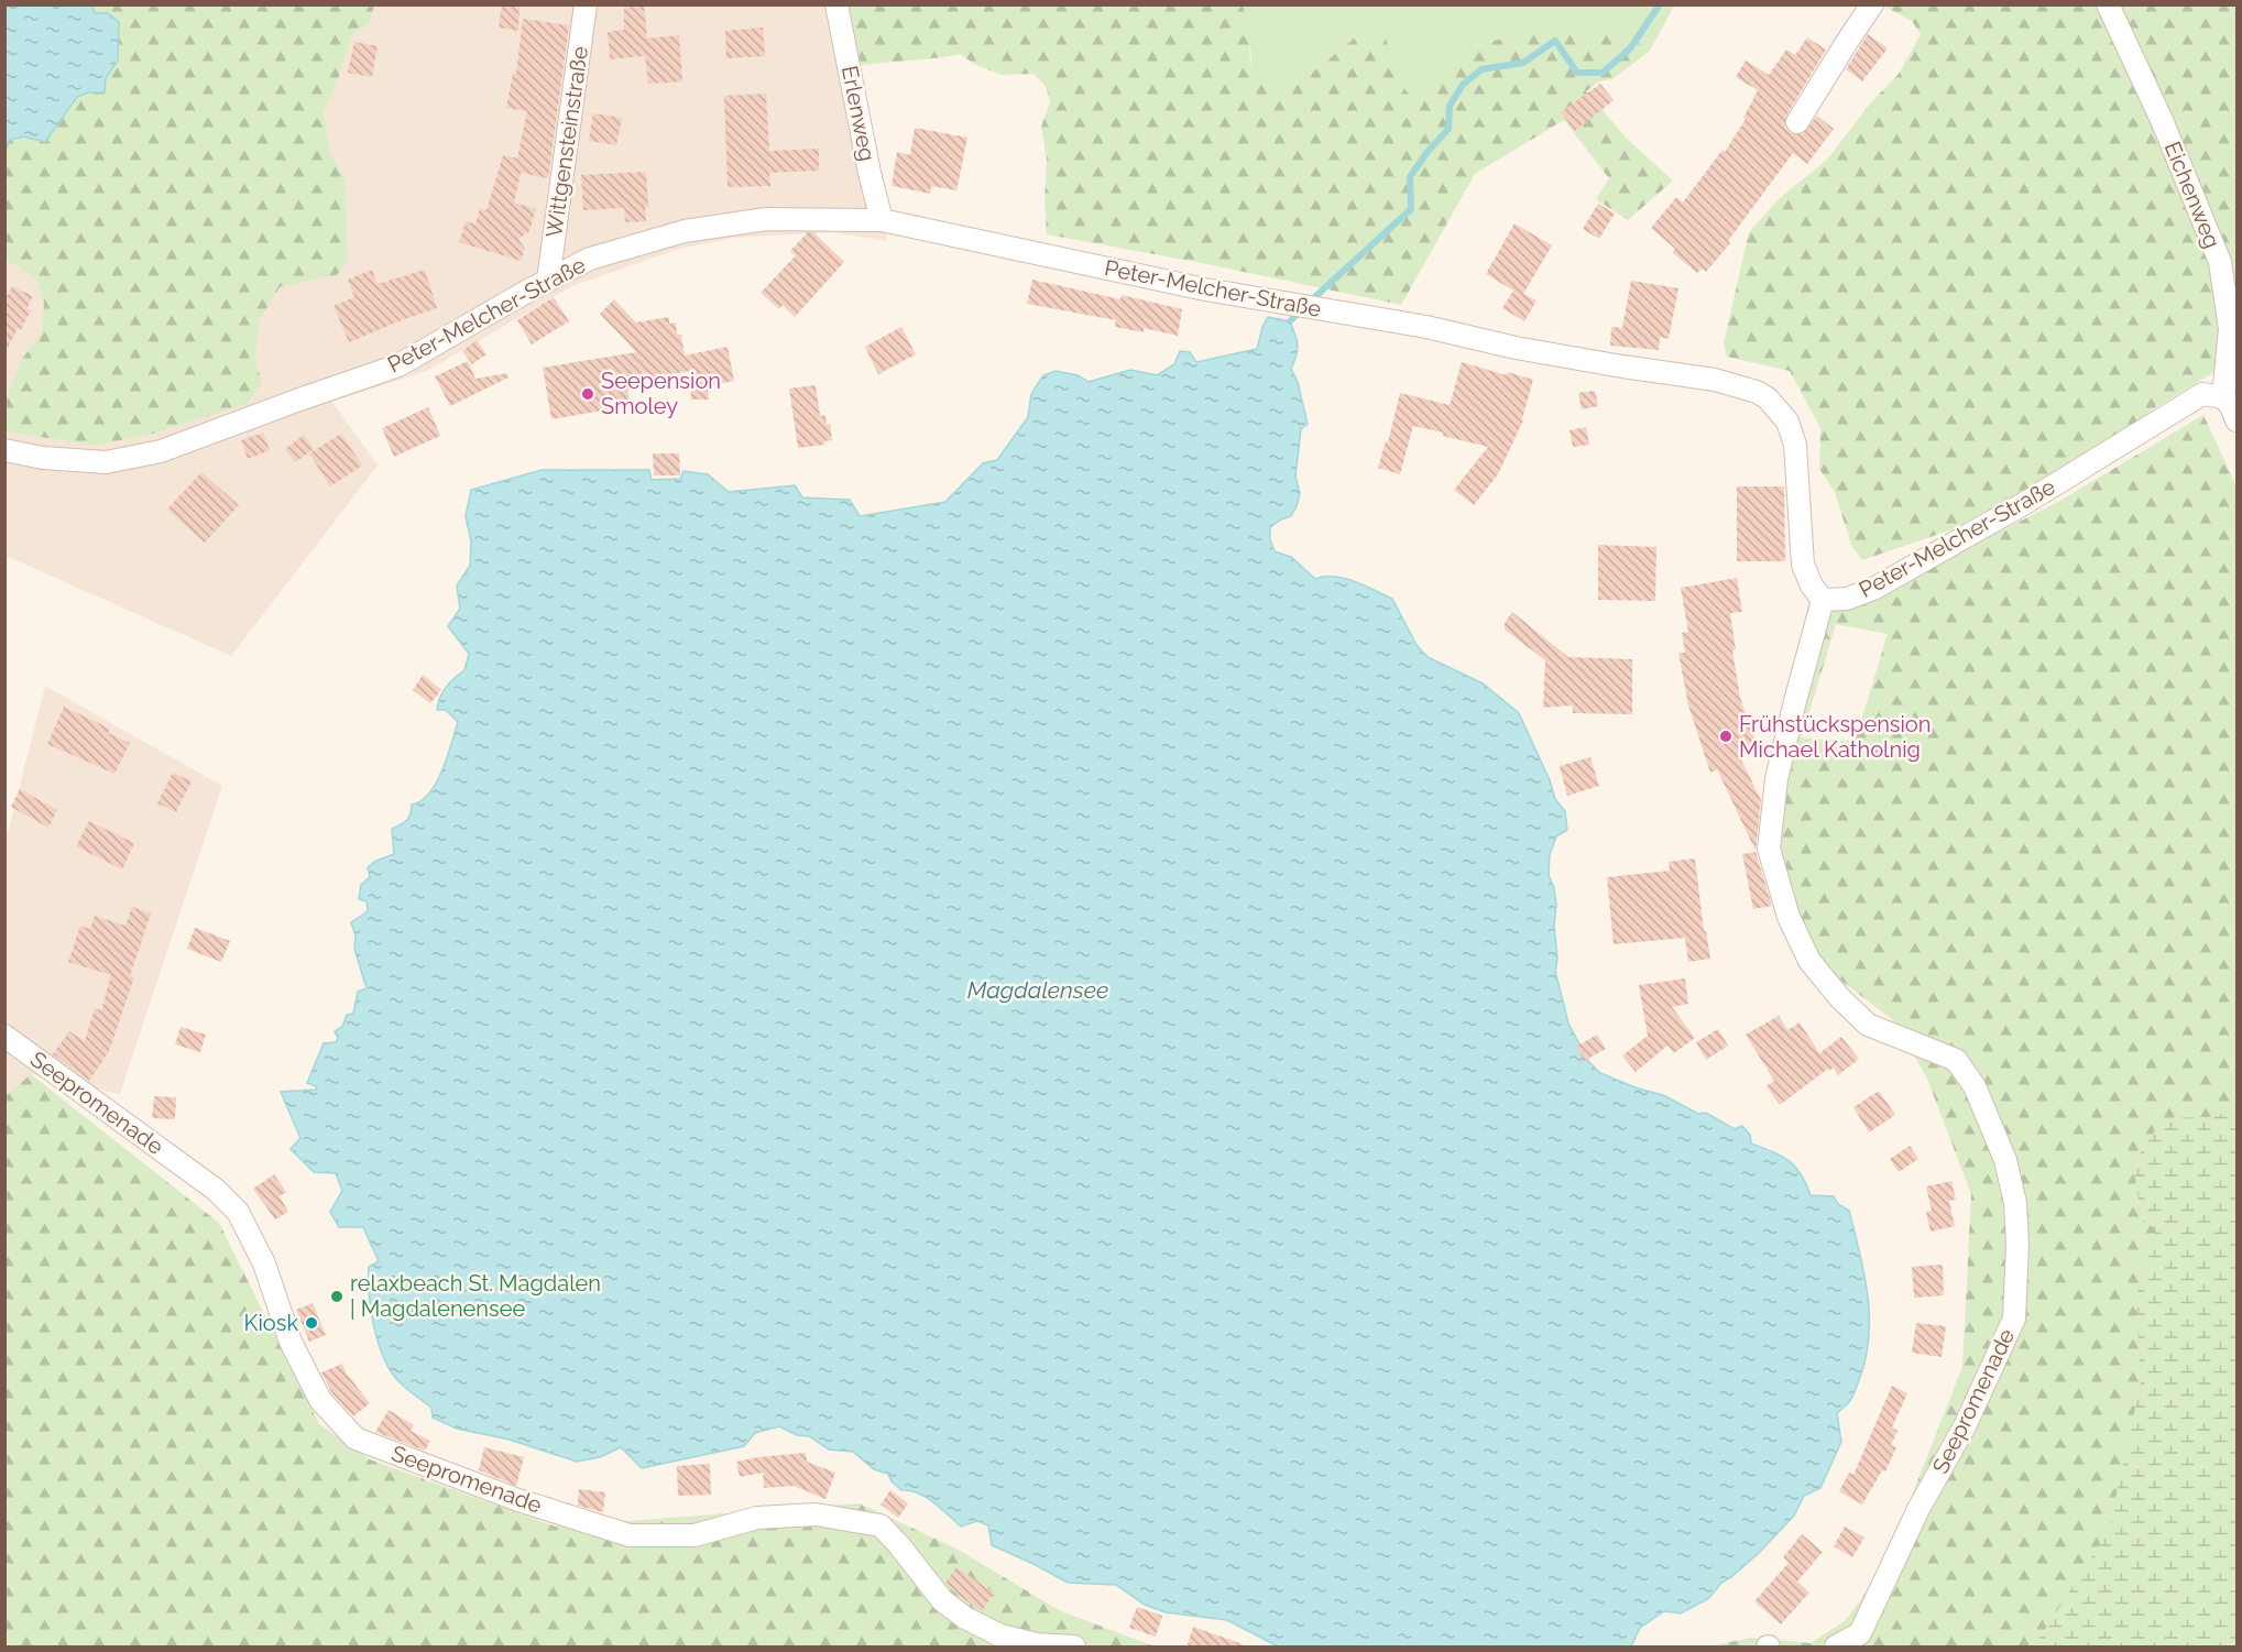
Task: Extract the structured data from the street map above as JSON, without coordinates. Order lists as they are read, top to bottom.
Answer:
{
  "streets": {
    "street": [
      "Erlenweg",
      "Wittgensteinstraße",
      "Eichenweg",
      "Peter-Melcher-Straße",
      "Seepromenade"
    ]
  },
  "crossings": [
    ["Erlenweg", "Peter-Melcher-Straße"],
    ["Wittgensteinstraße", "Peter-Melcher-Straße"],
    ["Eichenweg", "Peter-Melcher-Straße"],
    ["Peter-Melcher-Straße", "Seepromenade"]
  ],
  "water": ["Magdalensee"],
  "places": [
    "Seepension Smoley",
    "Frühstückspension Michael Katholnig",
    "relaxbeach St. Magdalen | Magdalenensee",
    "Kiosk"
  ]
}
